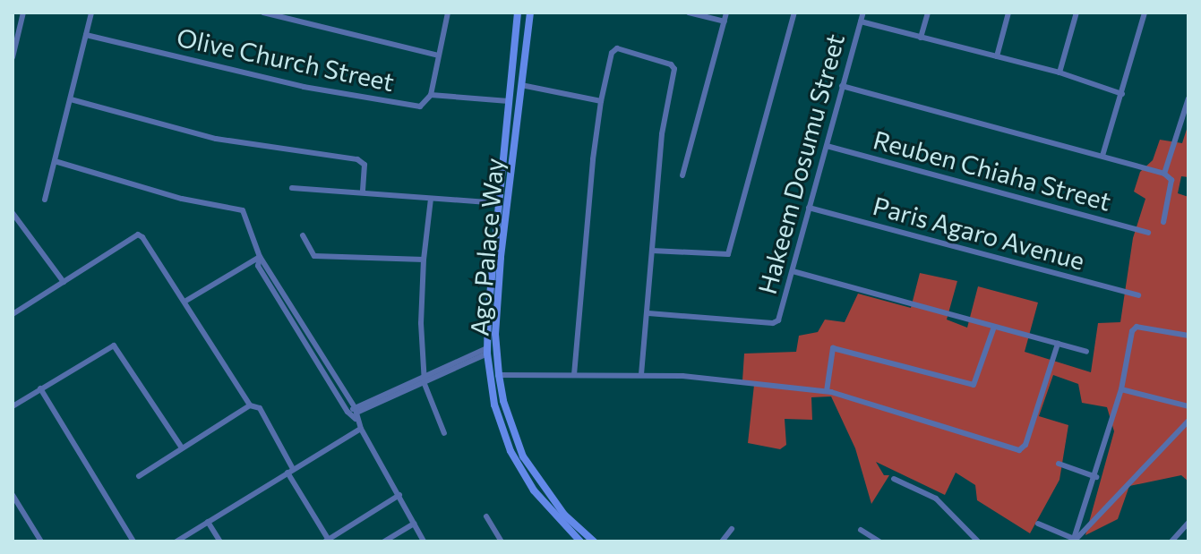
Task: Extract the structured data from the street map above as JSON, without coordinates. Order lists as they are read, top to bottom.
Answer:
{
  "streets": {
    "main road": ["Ago Palace Way"],
    "street": [
      "Olive Church Street",
      "Hakeem Dosumu Street",
      "Reuben Chiaha Street",
      "Paris Agaro Avenue"
    ]
  },
  "crossings": [
    ["Hakeem Dosumu Street", "Reuben Chiaha Street"],
    ["Hakeem Dosumu Street", "Paris Agaro Avenue"]
  ]
}
